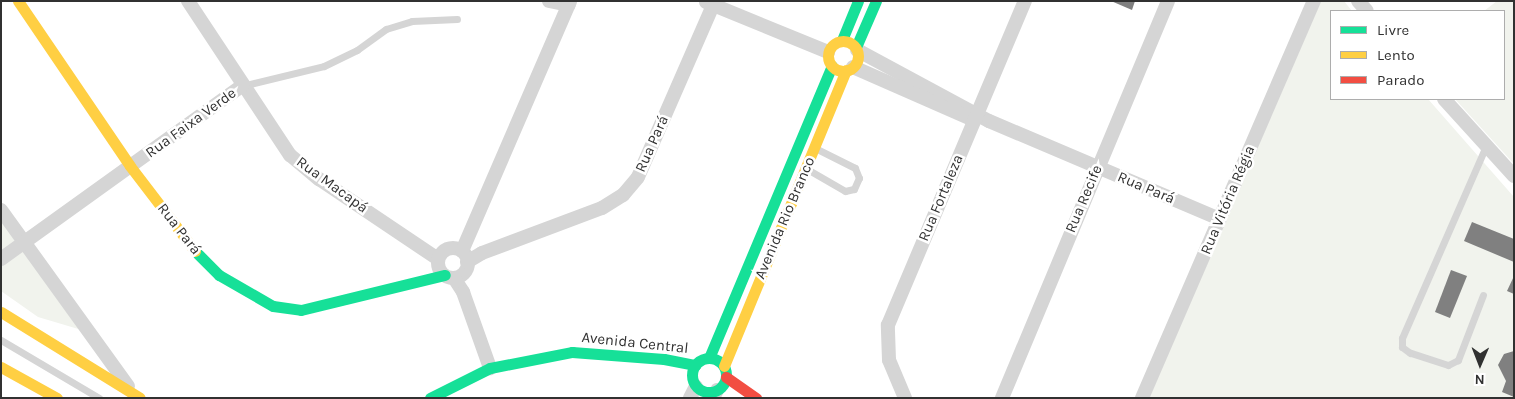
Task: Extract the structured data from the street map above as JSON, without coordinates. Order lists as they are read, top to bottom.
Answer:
{
  "streets": {
    "street": [
      "Rua Faixa Verde",
      "Rua Pará",
      "Rua Macapá",
      "Rua Fortaleza",
      "Rua Recife",
      "Rua Vitória Régia",
      "Avenida Rio Branco",
      "Avenida Central"
    ]
  },
  "crossings": [
    ["Rua Faixa Verde", "Rua Pará"],
    ["Rua Faixa Verde", "Rua Macapá"],
    ["Rua Pará", "Rua Macapá"],
    ["Rua Pará", "Rua Fortaleza"],
    ["Rua Pará", "Rua Recife"],
    ["Rua Pará", "Rua Vitória Régia"],
    ["Rua Pará", "Avenida Rio Branco"],
    ["Rua Macapá", "Avenida Central"]
  ],
  "legend": ["Livre", "Lento", "Parado"],
  "north": "bottom"
}
